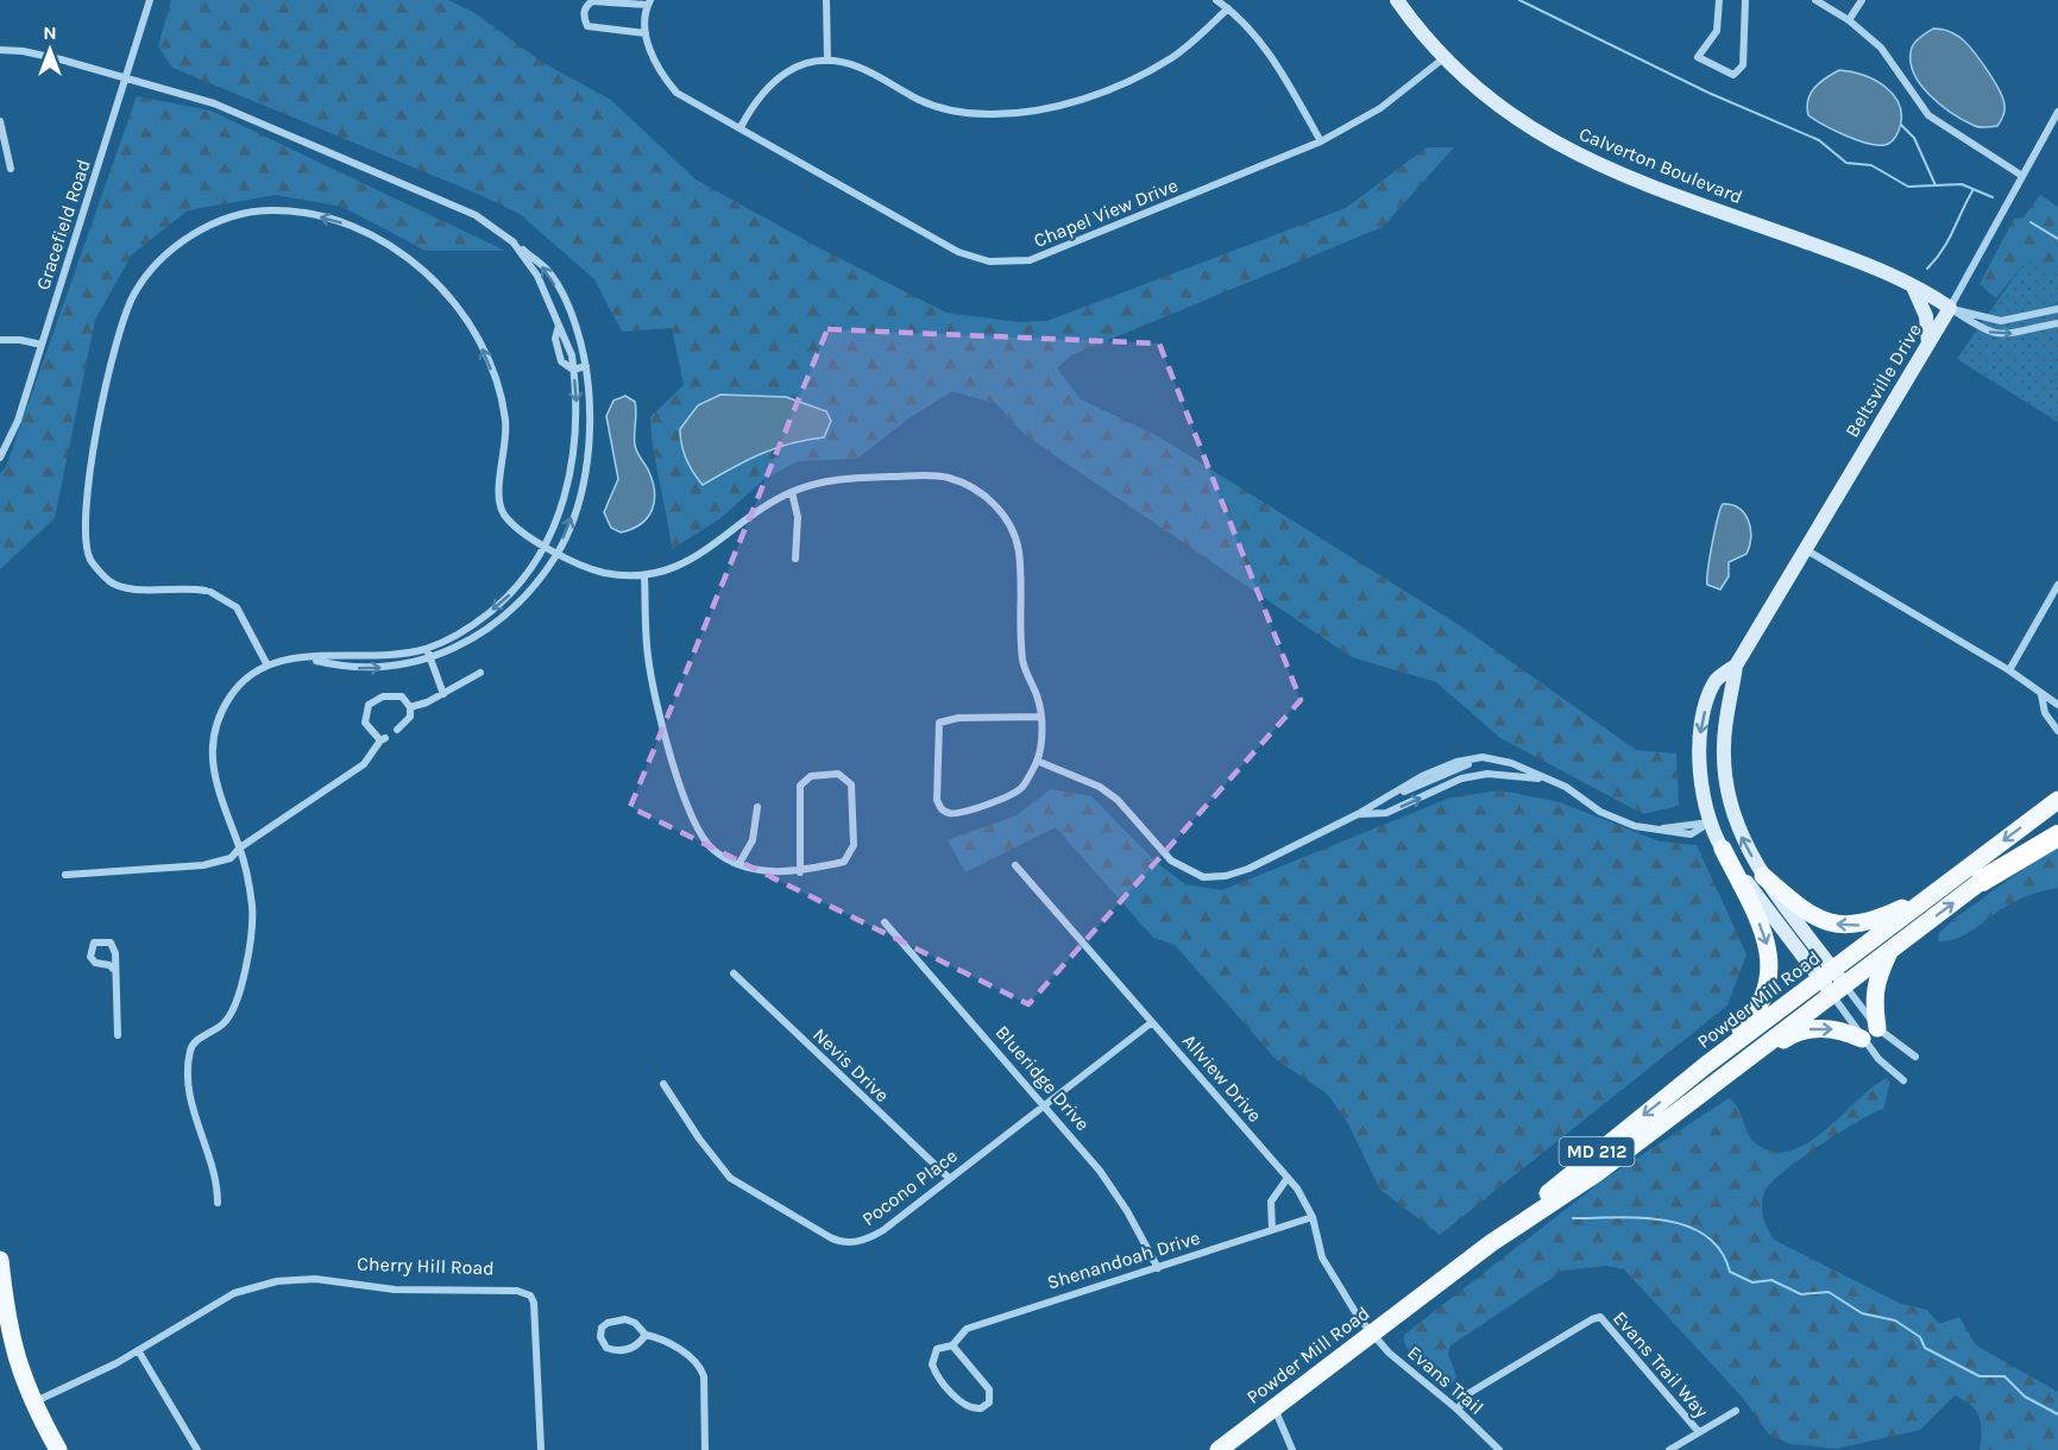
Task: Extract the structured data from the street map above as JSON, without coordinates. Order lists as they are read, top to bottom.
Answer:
{
  "streets": {
    "main road": ["Powder Mill Road", "MD 212"],
    "street": [
      "Calverton Boulevard",
      "Chapel View Drive",
      "Gracefield Road",
      "Beltsville Drive",
      "Nevis Drive",
      "Blueridge Drive",
      "Allview Drive",
      "Pocono Place",
      "Shenandoah Drive",
      "Cherry Hill Road",
      "Evans Trail Way",
      "Evans Trail"
    ]
  },
  "crossings": [
    ["Calverton Boulevard", "Chapel View Drive"],
    ["Calverton Boulevard", "Beltsville Drive"],
    ["Beltsville Drive", "Powder Mill Road"],
    ["Powder Mill Road", "Allview Drive"],
    ["Powder Mill Road", "Evans Trail"],
    ["Nevis Drive", "Pocono Place"],
    ["Blueridge Drive", "Pocono Place"],
    ["Blueridge Drive", "Shenandoah Drive"],
    ["Allview Drive", "Pocono Place"],
    ["Allview Drive", "Shenandoah Drive"],
    ["Allview Drive", "Evans Trail"],
    ["Evans Trail Way", "Evans Trail"]
  ],
  "north": "top"
}
